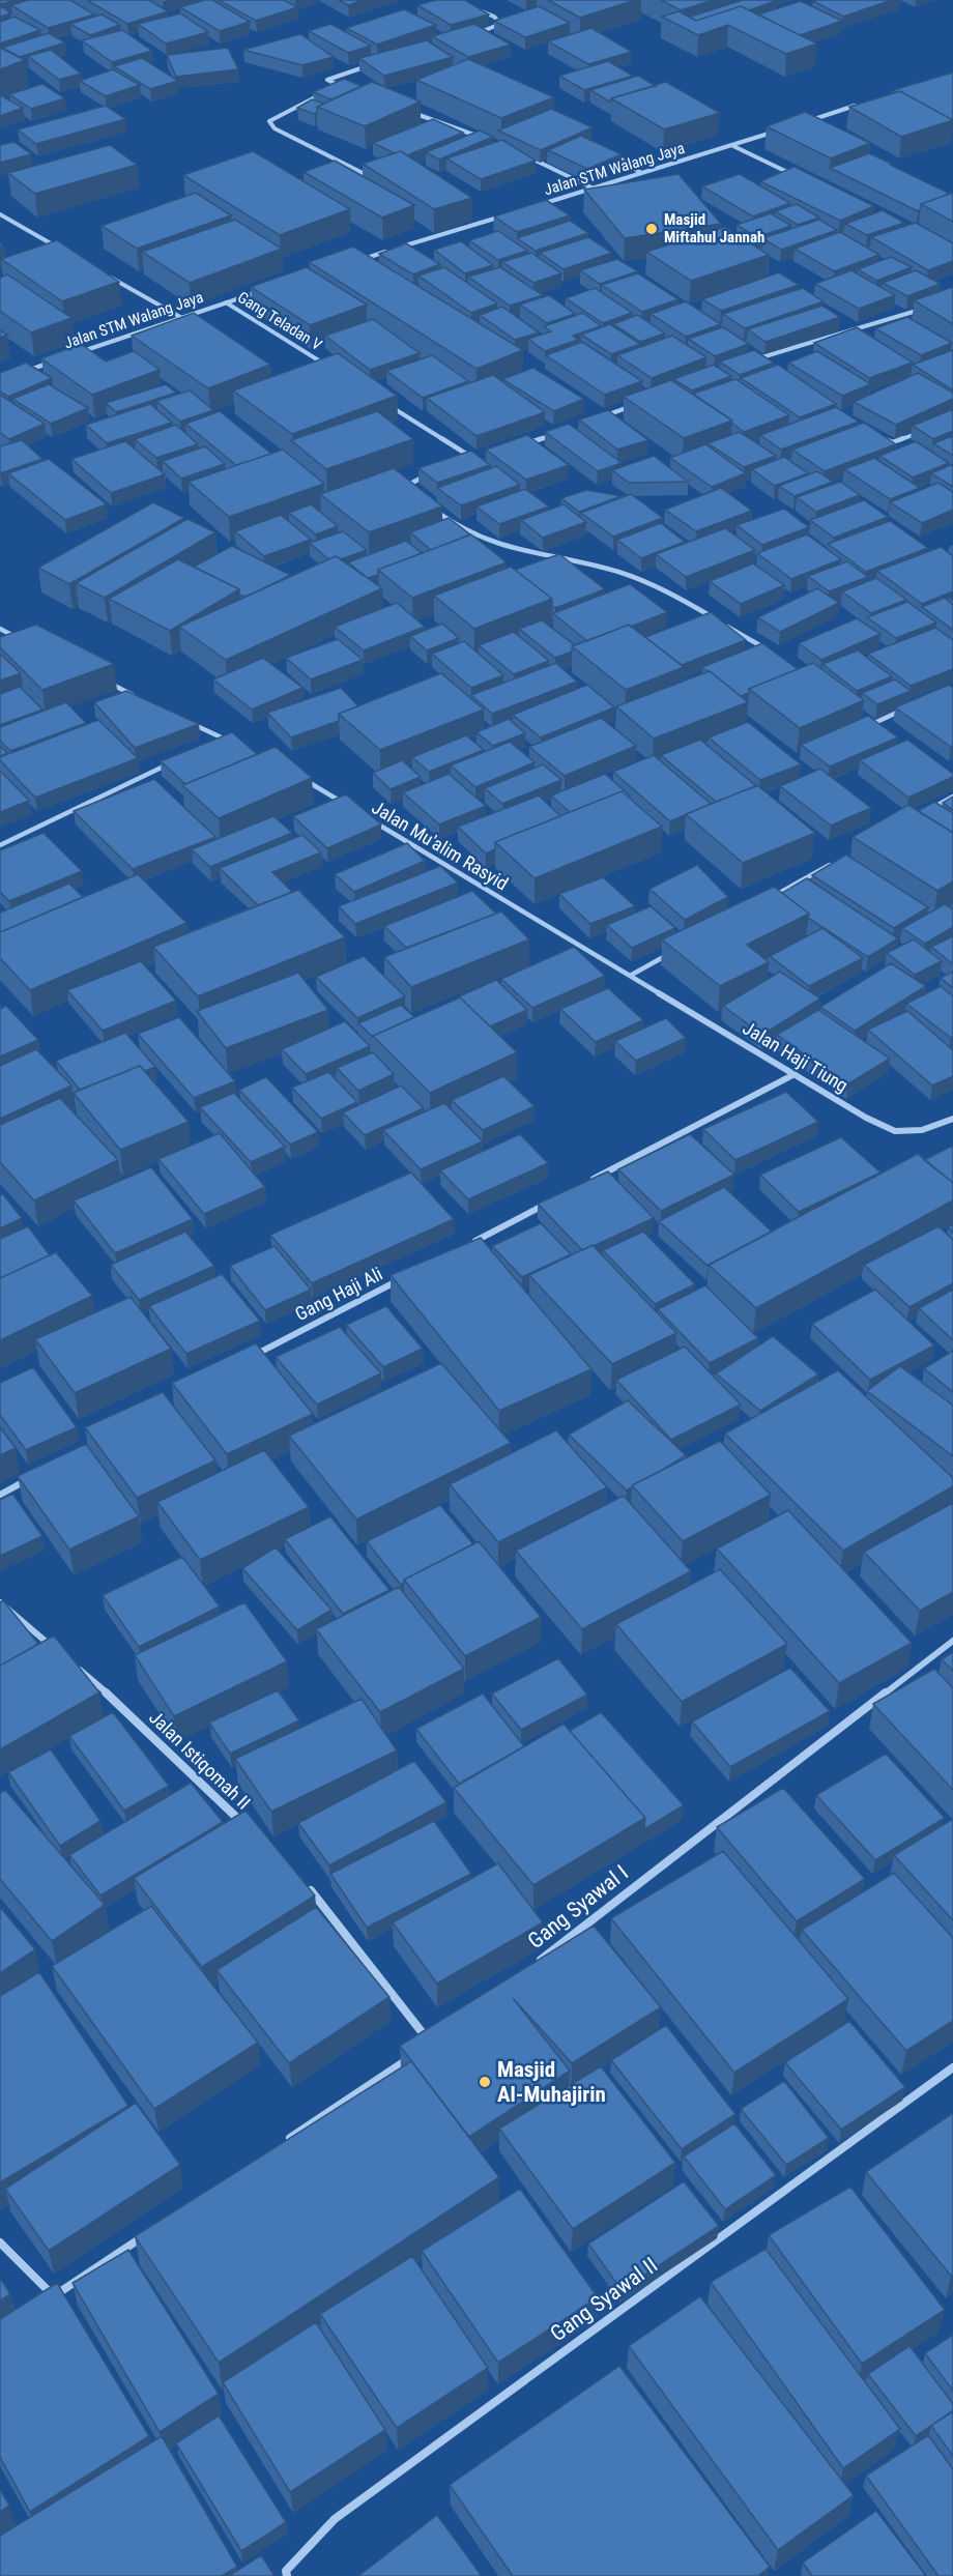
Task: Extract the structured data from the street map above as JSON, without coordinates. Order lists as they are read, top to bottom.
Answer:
{
  "streets": {
    "street": [
      "Jalan STM Walang Jaya",
      "Gang Teladan V",
      "Jalan Mu'alim Rasyid",
      "Jalan Haji Tiung",
      "Gang Haji Ali",
      "Jalan Istiqomah II",
      "Gang Syawal I",
      "Gang Syawal II"
    ]
  },
  "crossings": [
    ["Jalan STM Walang Jaya", "Gang Teladan V"],
    ["Jalan Mu'alim Rasyid", "Jalan Haji Tiung"]
  ],
  "places": ["Masjid Miftahul Jannah", "Masjid Al-Muhajirin"]
}
